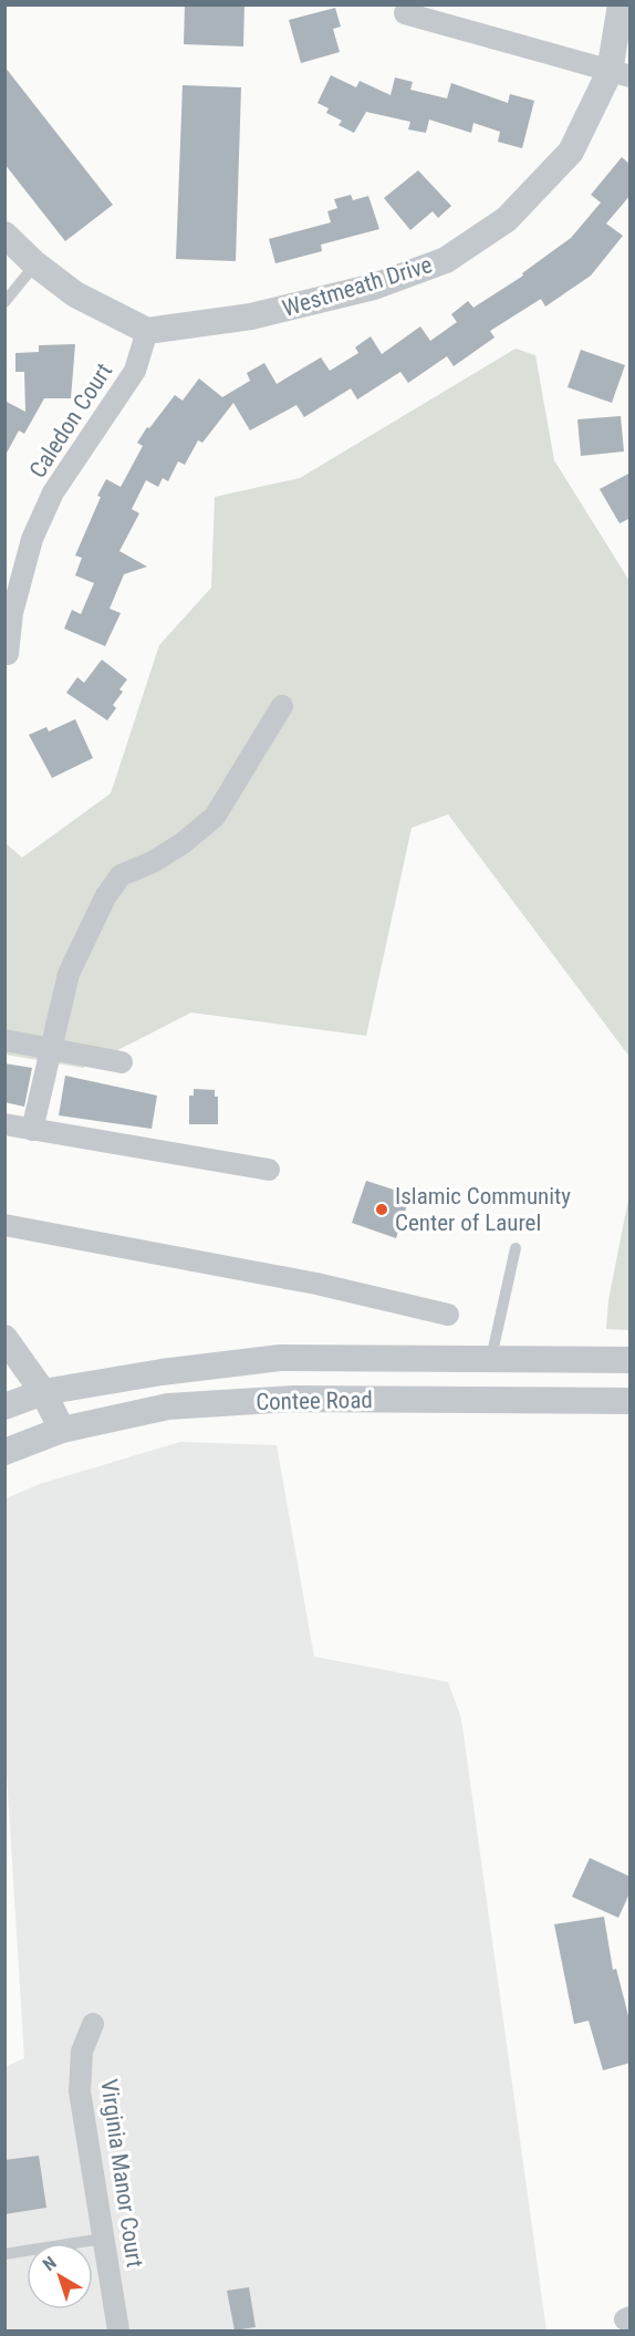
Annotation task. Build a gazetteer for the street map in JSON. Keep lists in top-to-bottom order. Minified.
{"streets":{"street":["Westmeath Drive","Caledon Court","Contee Road","Virginia Manor Court"]},"crossings":[["Westmeath Drive","Caledon Court"]],"places":["Islamic Community Center of Laurel"],"north":"top left"}
